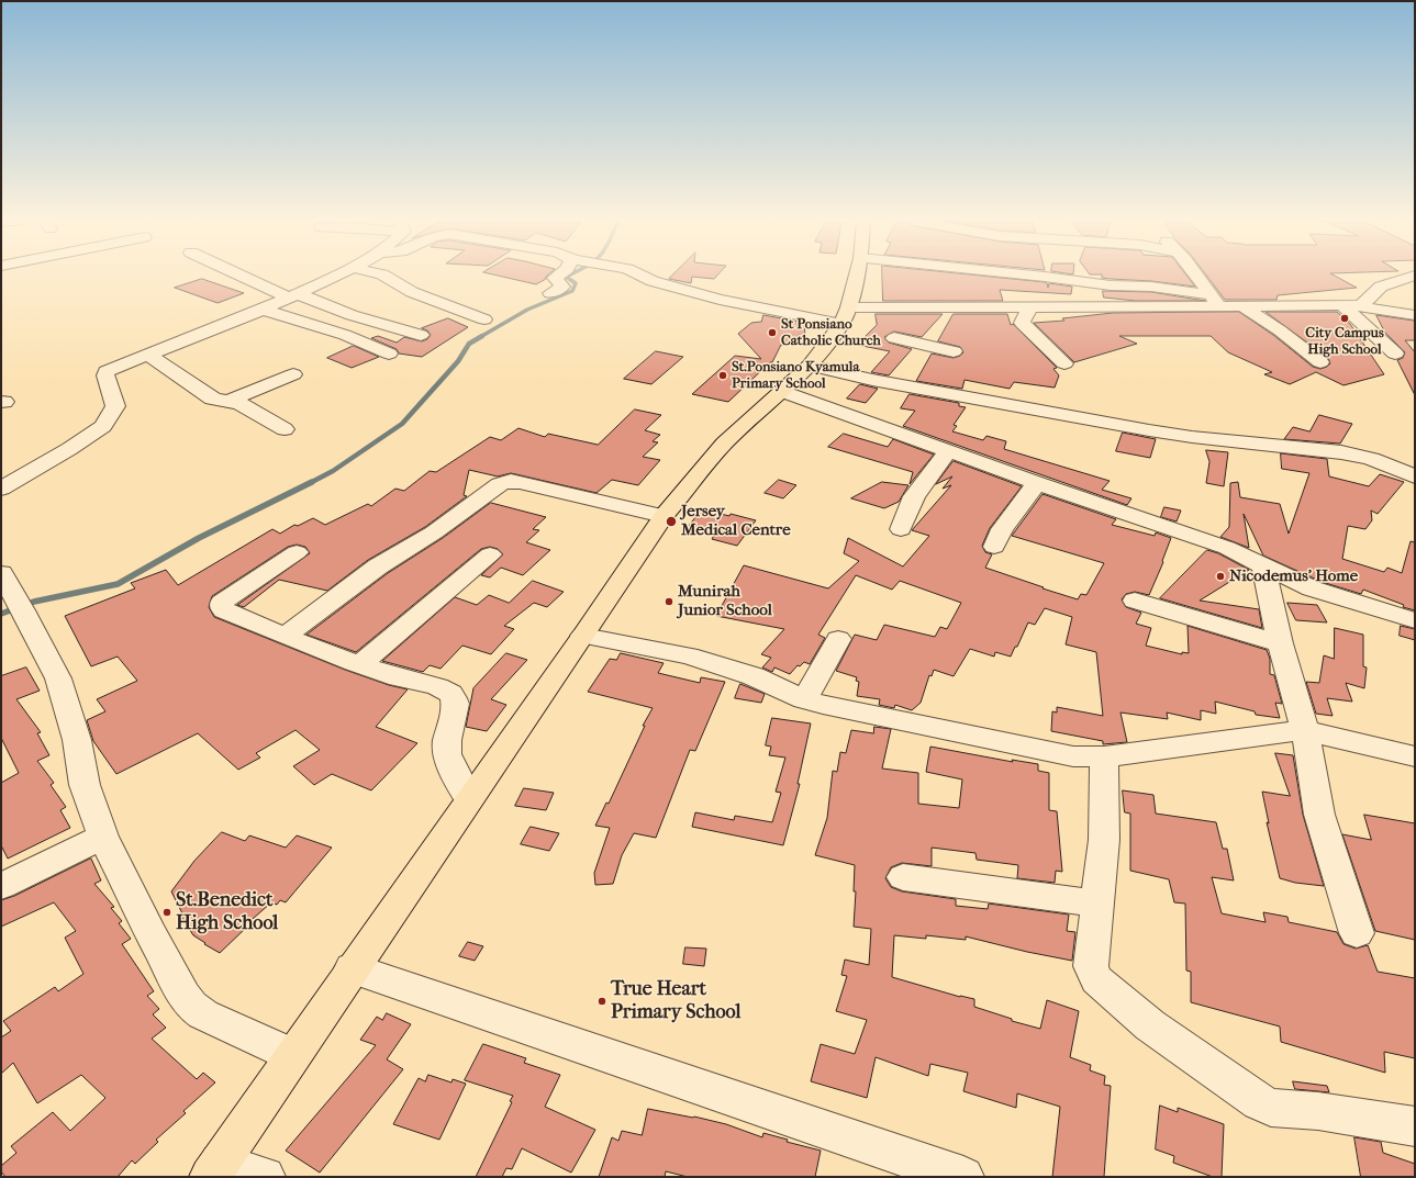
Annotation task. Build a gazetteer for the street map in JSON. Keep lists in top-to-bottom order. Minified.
{"places":["City Campus High School","St Ponsiano Catholic Church","St.Ponsiano Kyamula Primary School","Jersey Medical Centre","Nicodemus’ Home","Munirah Junior School","St.Benedict High School","True Heart Primary School"]}
